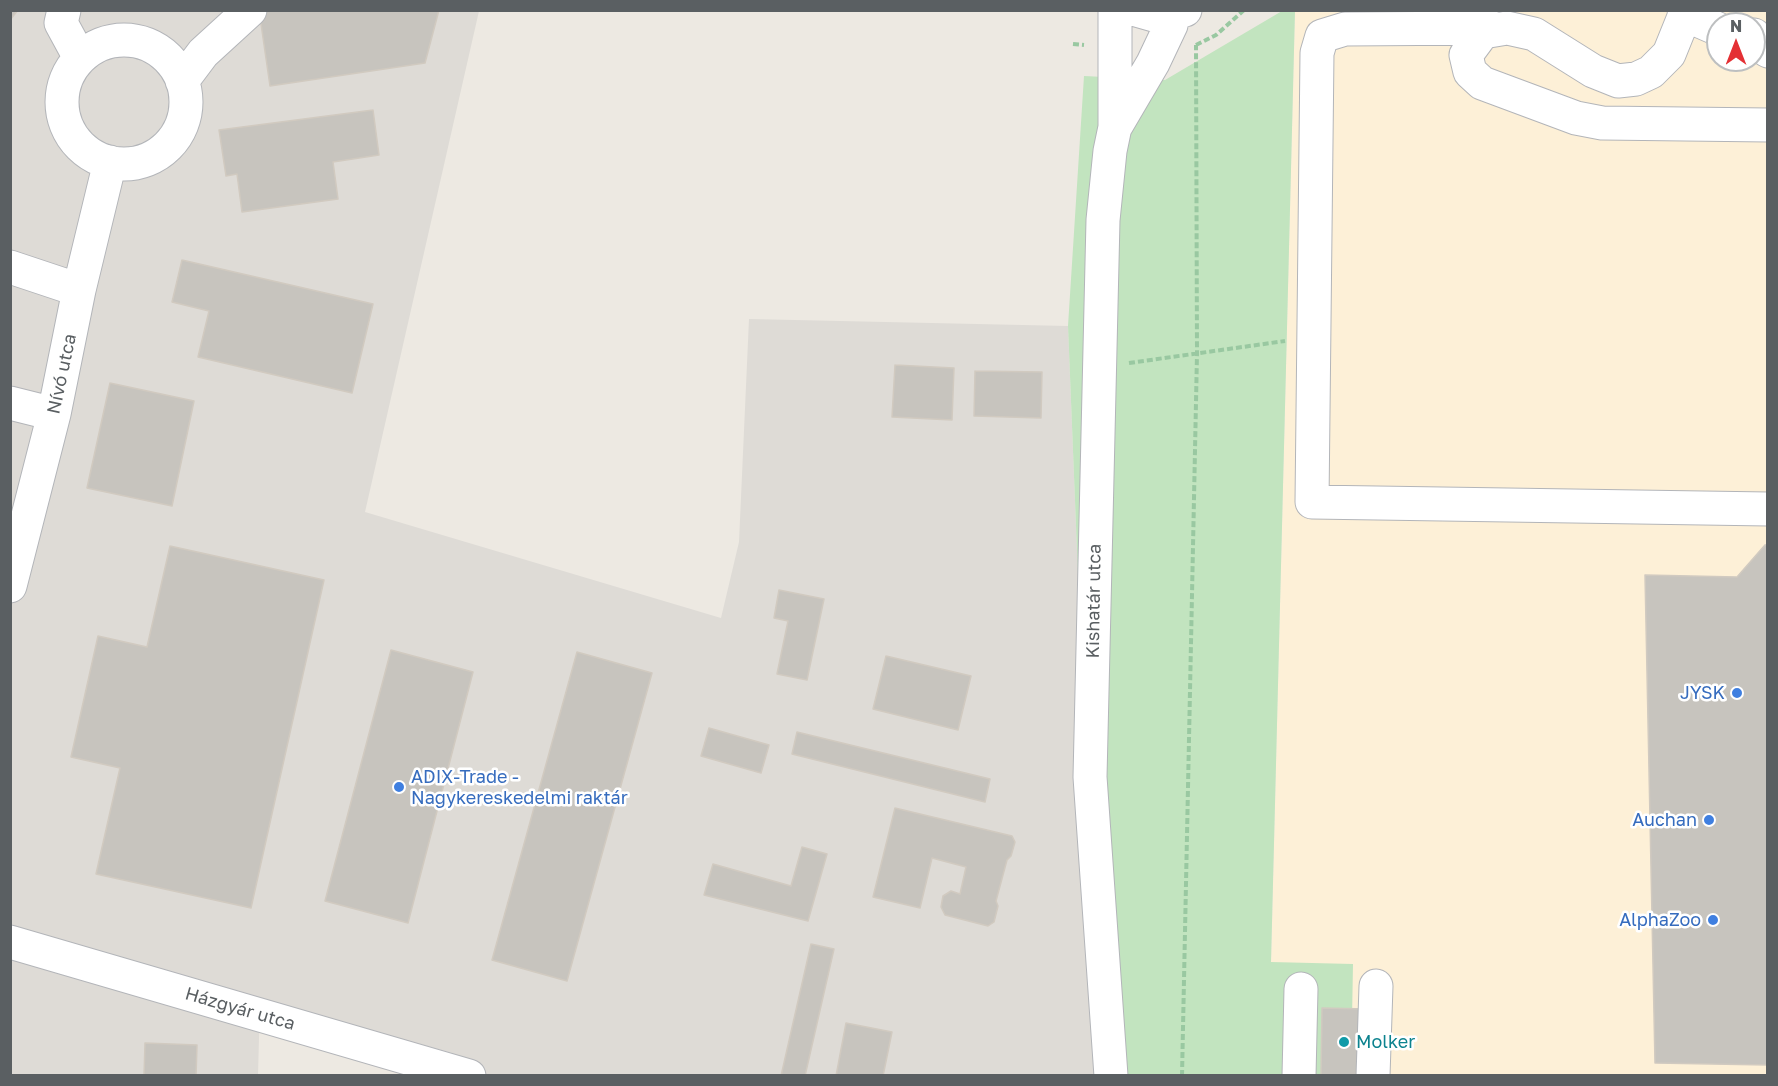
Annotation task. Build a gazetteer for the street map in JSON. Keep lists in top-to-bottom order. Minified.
{"streets":{"street":["Nívó utca","Kishatár utca","Házgyár utca"]},"places":["JYSK","ADIX-Trade - Nagykereskedelmi raktár","Auchan","AlphaZoo","Molker"],"north":"top"}
